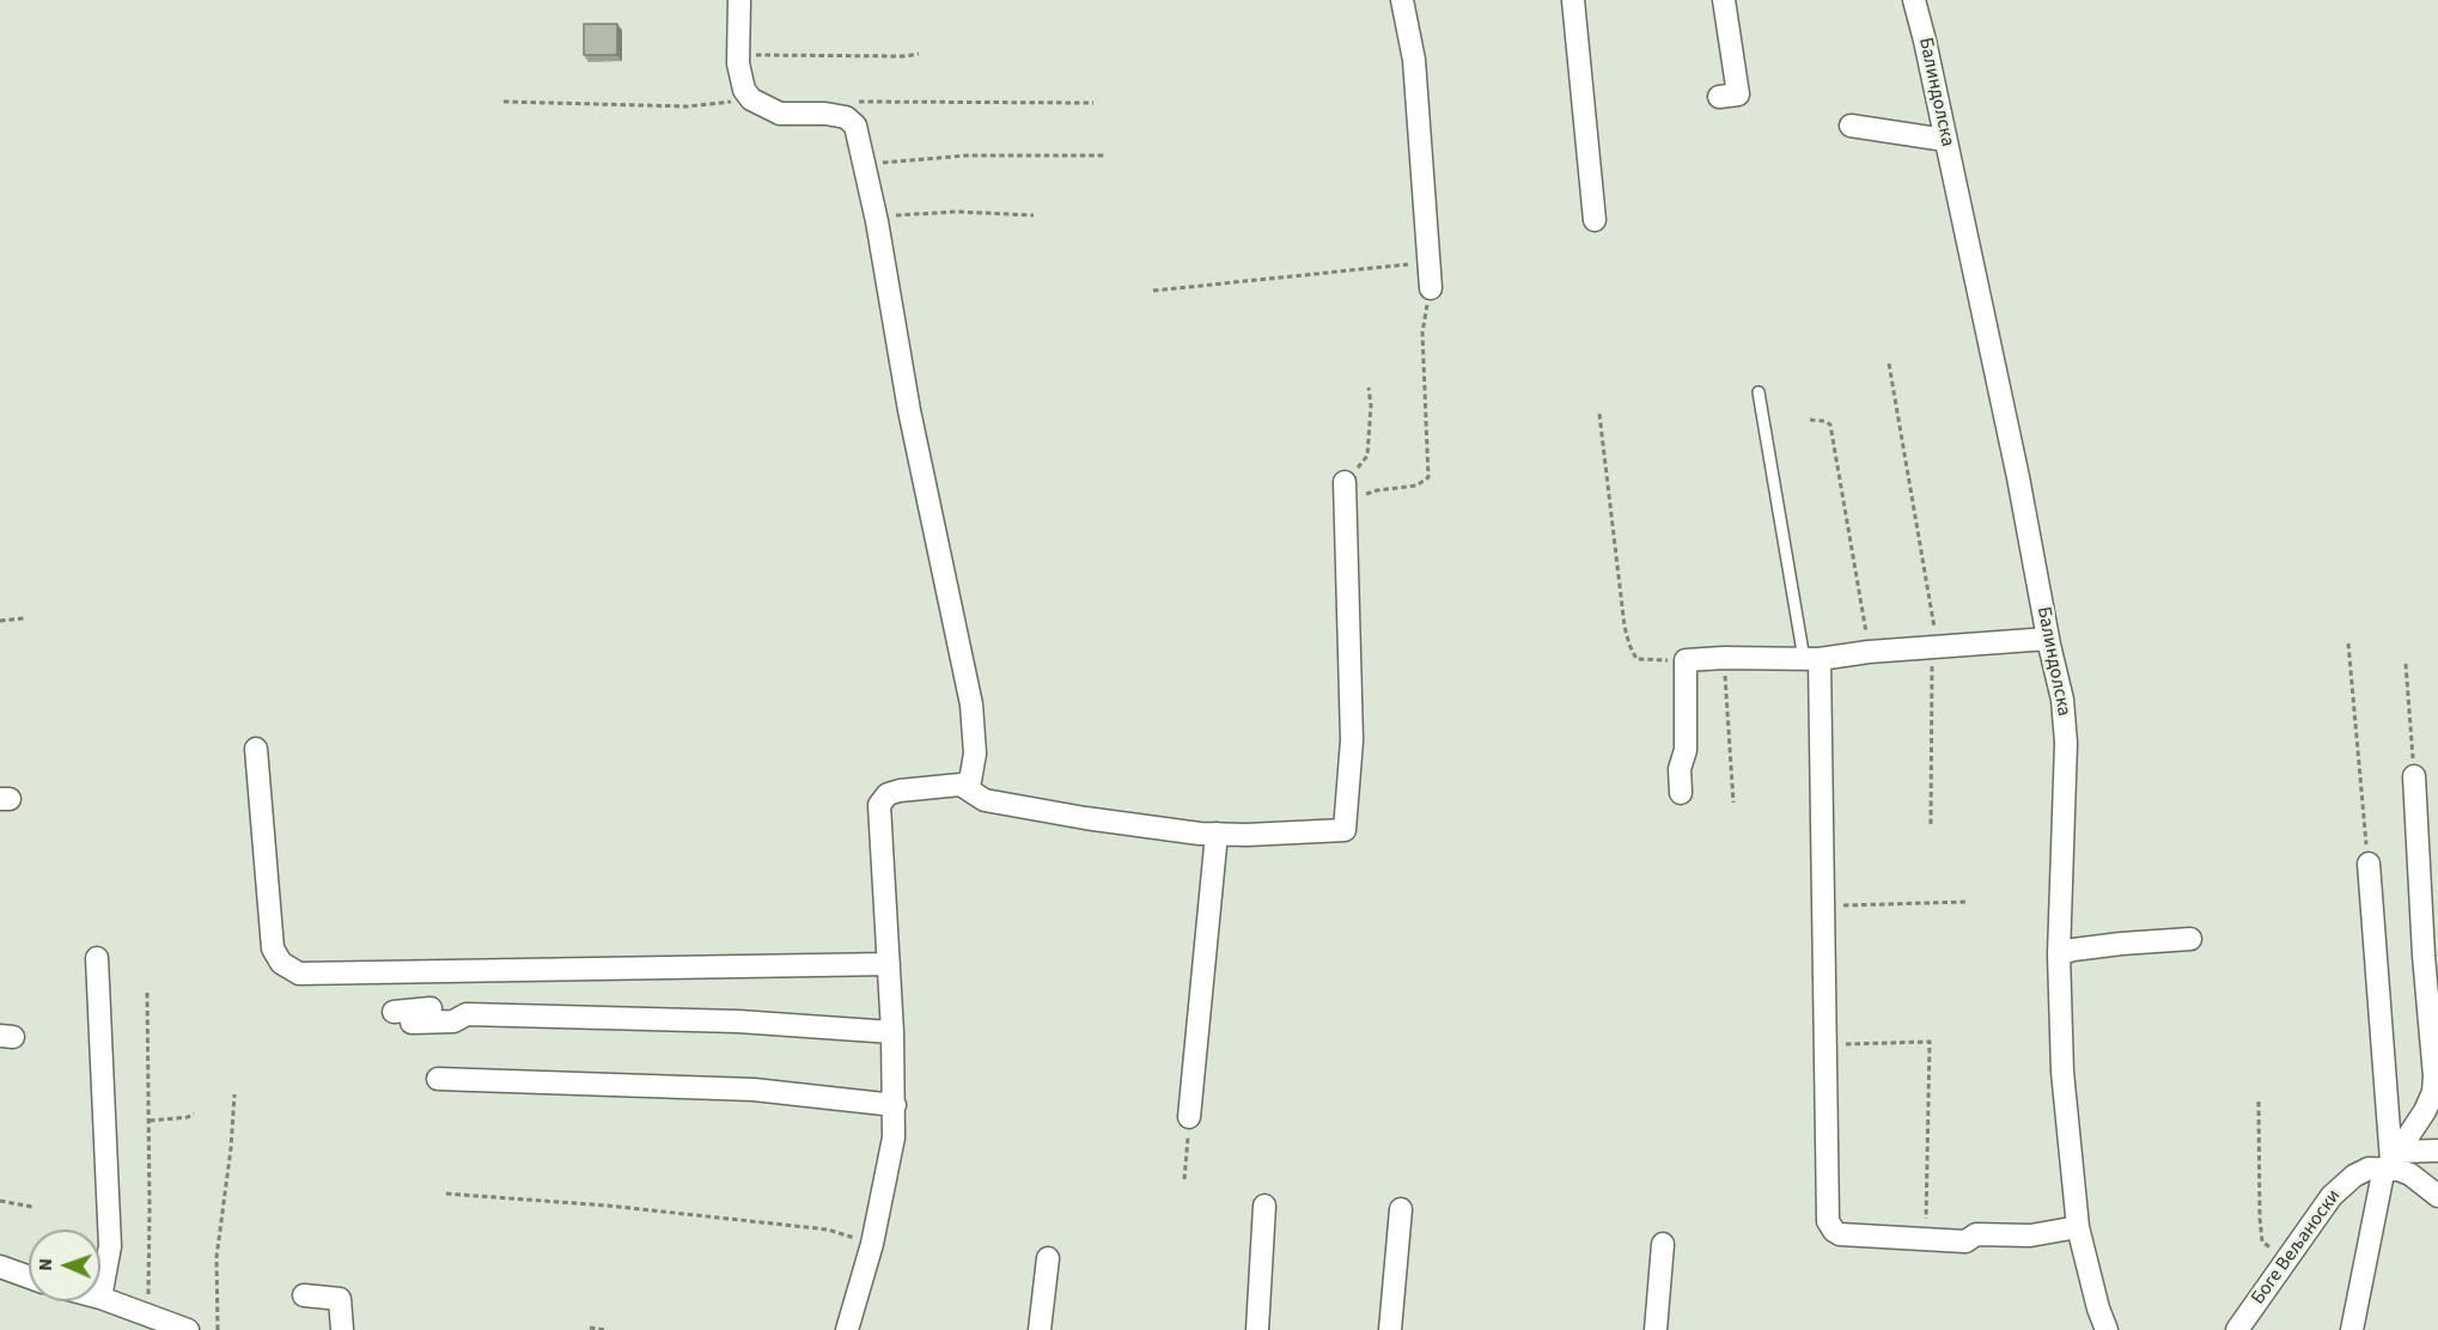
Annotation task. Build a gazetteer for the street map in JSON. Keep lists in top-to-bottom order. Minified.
{"streets":{"street":["Балиндолска","Боге Вељаноски"]},"north":"left"}
